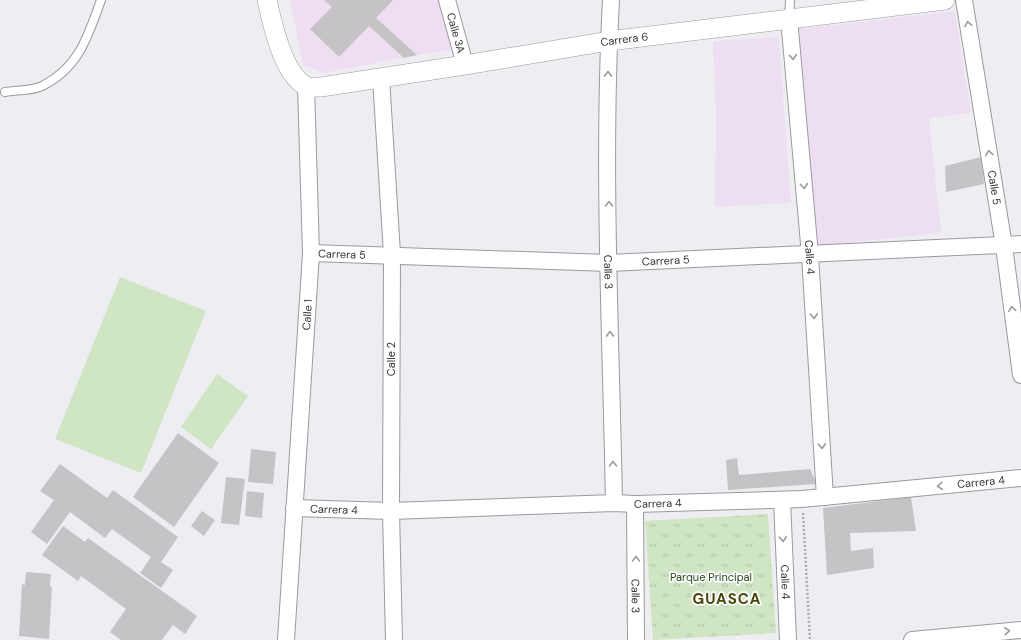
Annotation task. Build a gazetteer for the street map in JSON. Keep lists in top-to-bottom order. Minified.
{"streets":{"street":["Calle 3A","Carrera 6","Calle 5","Carrera 5","Calle 4","Calle 3","Calle 1","Calle 2","Carrera 4"]},"crossings":[["Calle 3A","Carrera 6"],["Carrera 6","Calle 4"],["Carrera 6","Calle 3"],["Carrera 6","Calle 1"],["Carrera 6","Calle 2"],["Calle 5","Carrera 5"],["Carrera 5","Calle 4"],["Carrera 5","Calle 3"],["Carrera 5","Calle 1"],["Carrera 5","Calle 2"],["Calle 4","Carrera 4"],["Calle 3","Carrera 4"],["Calle 1","Carrera 4"],["Calle 2","Carrera 4"]],"one_way":["Calle 5","Calle 4","Calle 3"],"districts":["GUASCA"],"parks":["Parque Principal"]}
